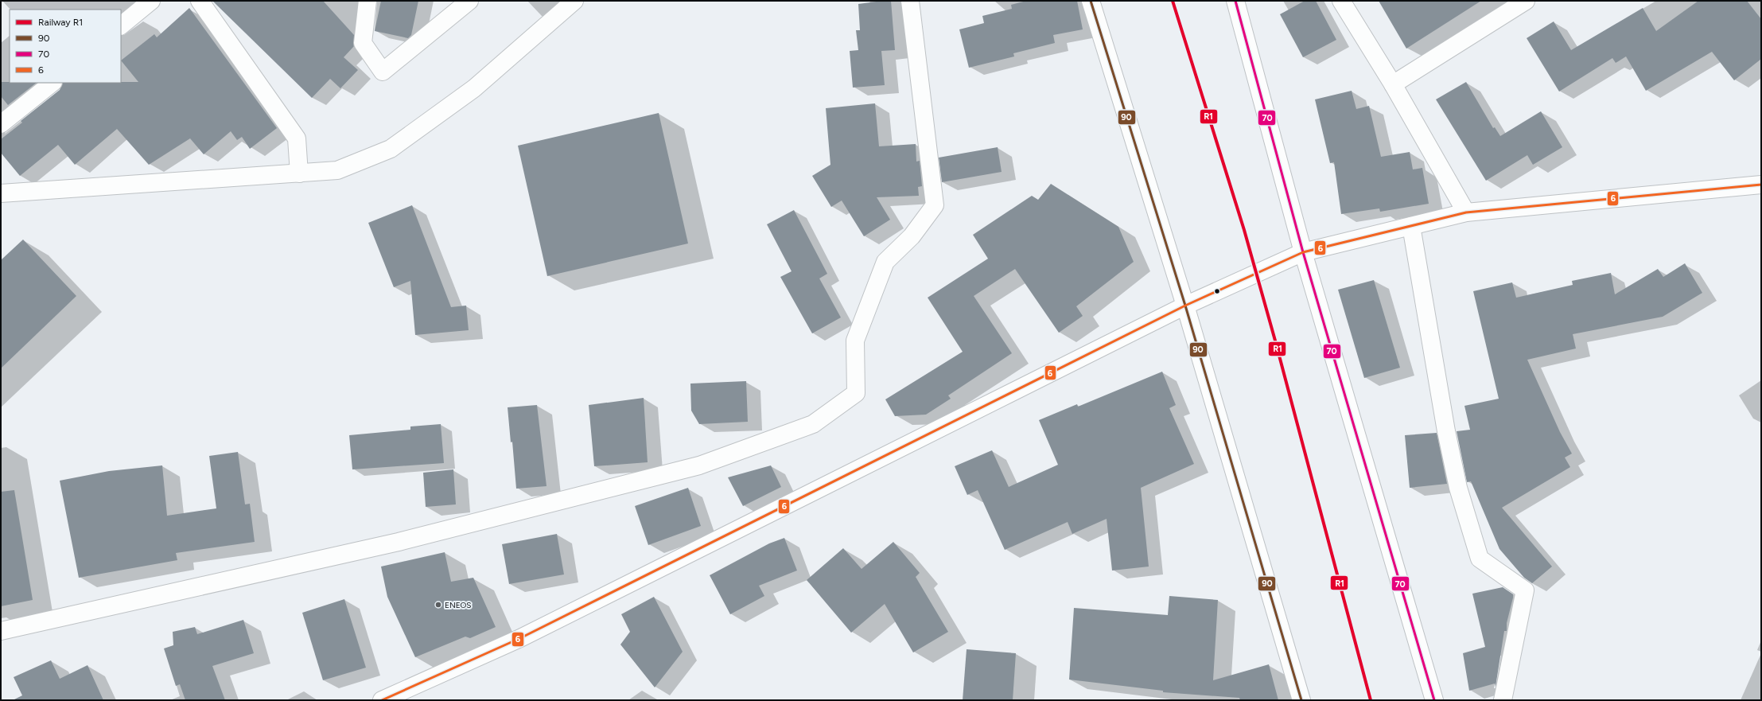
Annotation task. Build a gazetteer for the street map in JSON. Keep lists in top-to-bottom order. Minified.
{"places":["ENEOS"],"lines":["rail line R1","transit line 90","transit line 70","transit line 6"],"legend":["Railway R1","90","70","6"]}
